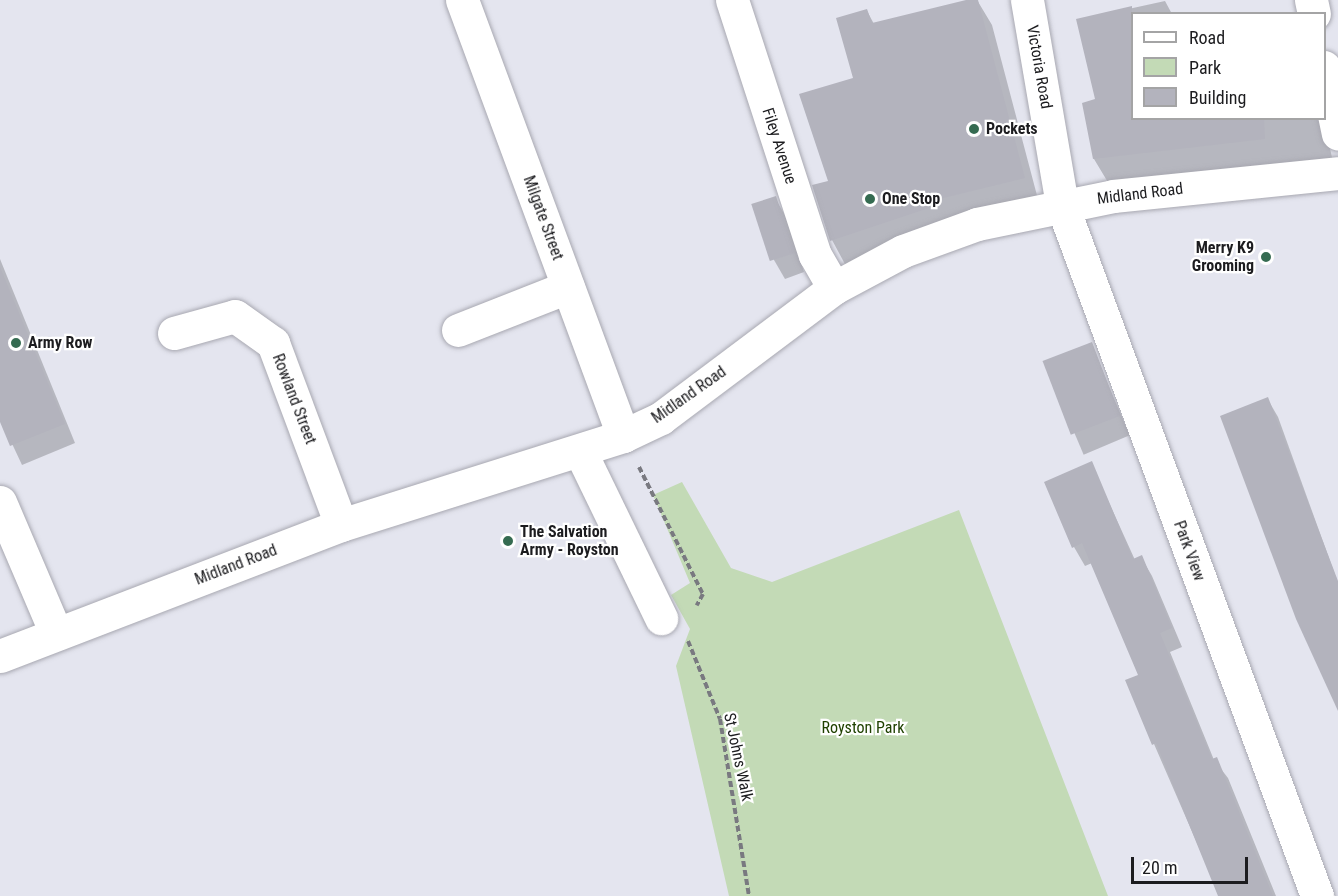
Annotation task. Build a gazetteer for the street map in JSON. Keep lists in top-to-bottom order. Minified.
{"streets":{"street":["Victoria Road","Filey Avenue","Midland Road","Milgate Street","Rowland Street","Park View"],"path":["St Johns Walk"]},"crossings":[["Victoria Road","Midland Road"],["Victoria Road","Park View"],["Filey Avenue","Midland Road"],["Midland Road","Milgate Street"],["Midland Road","Rowland Street"],["Midland Road","Park View"]],"parks":["Royston Park"],"places":["Pockets","One Stop","Merry K9 Grooming","Army Row","The Salvation Army - Royston"],"legend":["Road","Park","Building"],"scale_bar":"20 m"}
